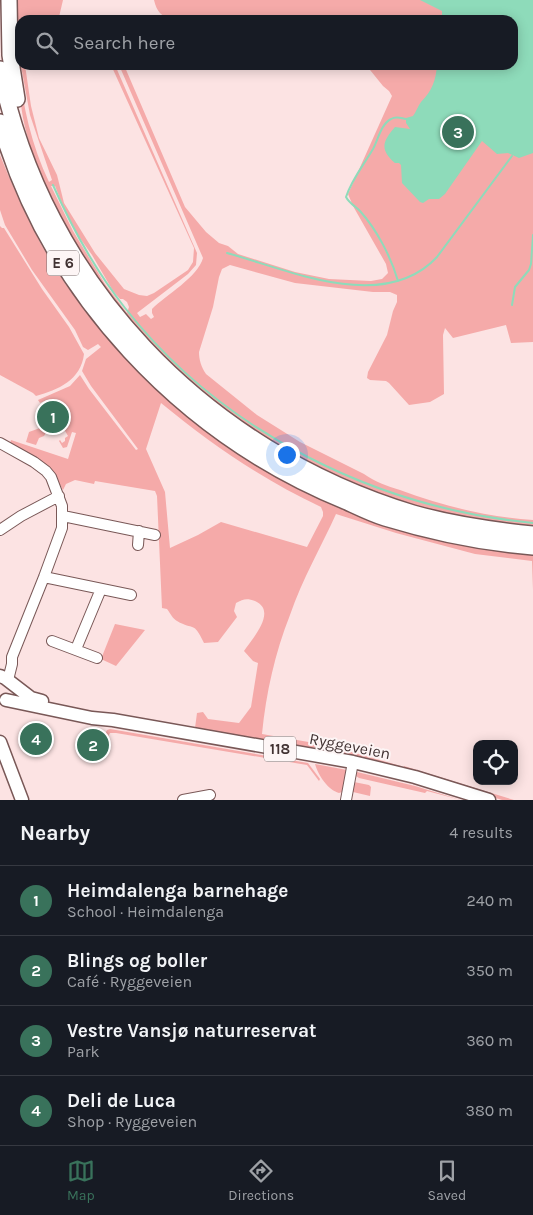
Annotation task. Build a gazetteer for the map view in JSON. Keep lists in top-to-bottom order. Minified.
{"streets":{"highway":["E 6"],"main road":["Ryggeveien","118"]},"crossings":[["Ryggeveien","118"]],"page":{"search":"Search here","pins":["3","1","4","2"],"heading":["Nearby","4 results"],"list":[{"mark":"1","name":"Heimdalenga barnehage","note":"School · Heimdalenga","value":"240 m"},{"mark":"2","name":"Blings og boller","note":"Café · Ryggeveien","value":"350 m"},{"mark":"3","name":"Vestre Vansjø naturreservat","note":"Park","value":"360 m"},{"mark":"4","name":"Deli de Luca","note":"Shop · Ryggeveien","value":"380 m"}],"nav":["Map","Directions","Saved"]}}
